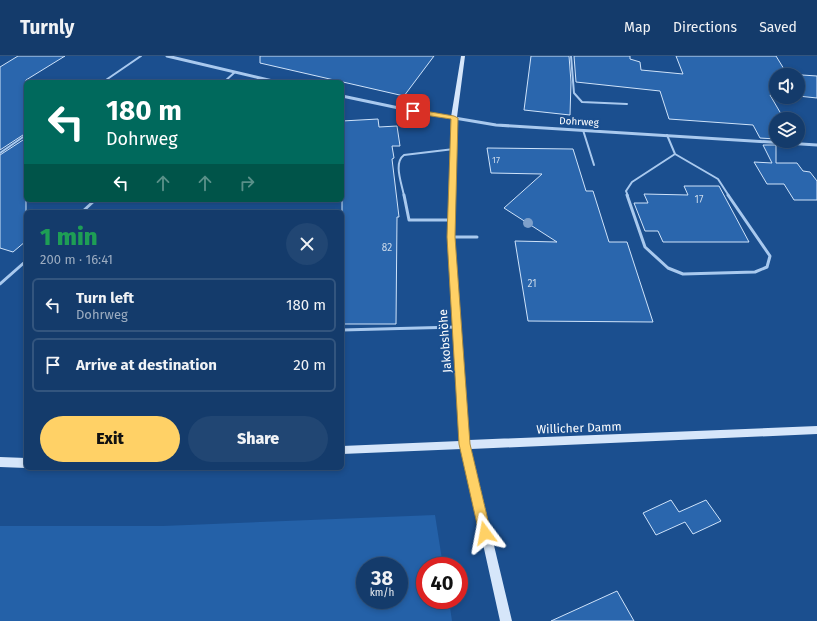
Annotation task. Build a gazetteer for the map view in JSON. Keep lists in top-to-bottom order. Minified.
{"streets":{"street":["Dohrweg","Jakobshöhe","Willicher Damm"]},"crossings":[["Dohrweg","Jakobshöhe"],["Jakobshöhe","Willicher Damm"]],"house_numbers":["17","17","82","21"],"page":{"header":"Turnly","nav":["Map","Directions","Saved"],"turn":["180 m","Dohrweg"],"heading":["1 min","200 m · 16:41"],"list":[{"name":"Turn left","note":"Dohrweg","value":"180 m"},{"name":"Arrive at destination","value":"20 m"}],"buttons":["Exit","Share"],"speed":"38 km/h","limit":"40"}}
